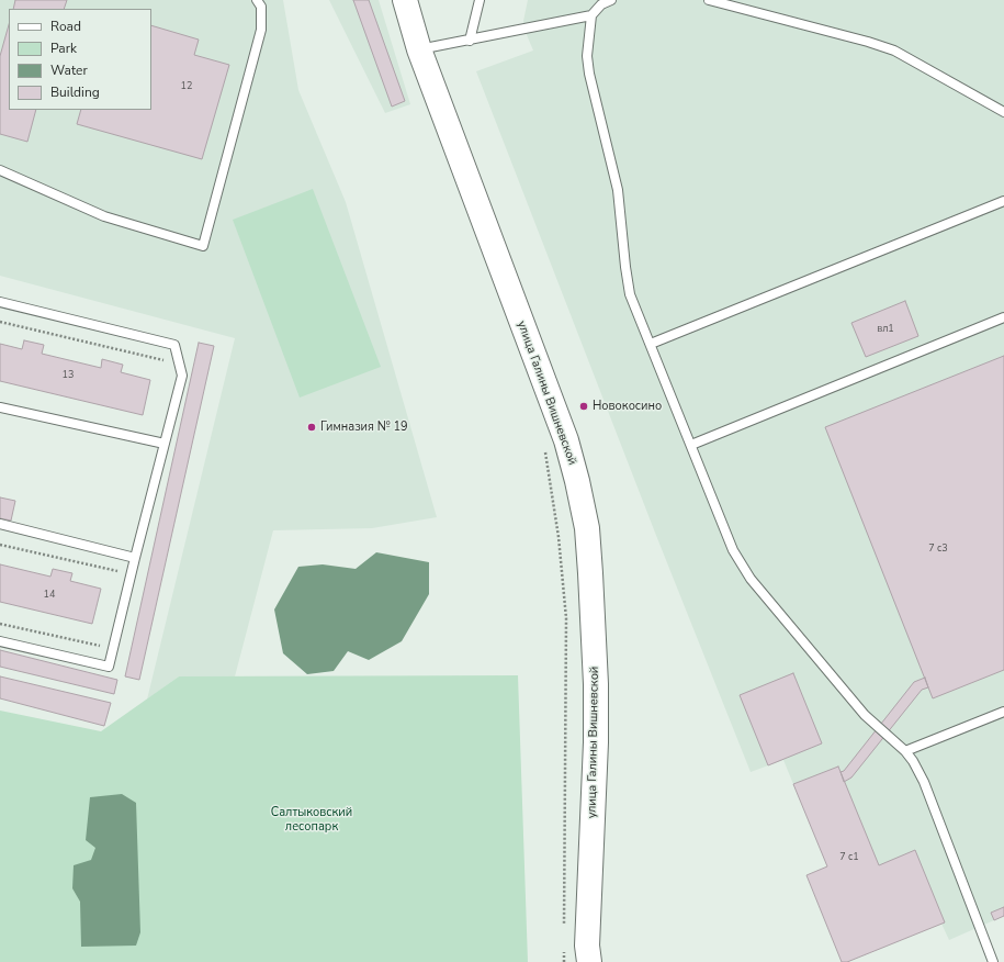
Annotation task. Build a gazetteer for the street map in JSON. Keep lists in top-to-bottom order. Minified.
{"streets":{"street":["улица Галины Вишневской"]},"parks":["Салтыковский лесопарк"],"places":["Новокосино","Гимназия № 19"],"house_numbers":["12","вл1","13","7 с3","14","7 с1"],"legend":["Road","Park","Water","Building"]}
